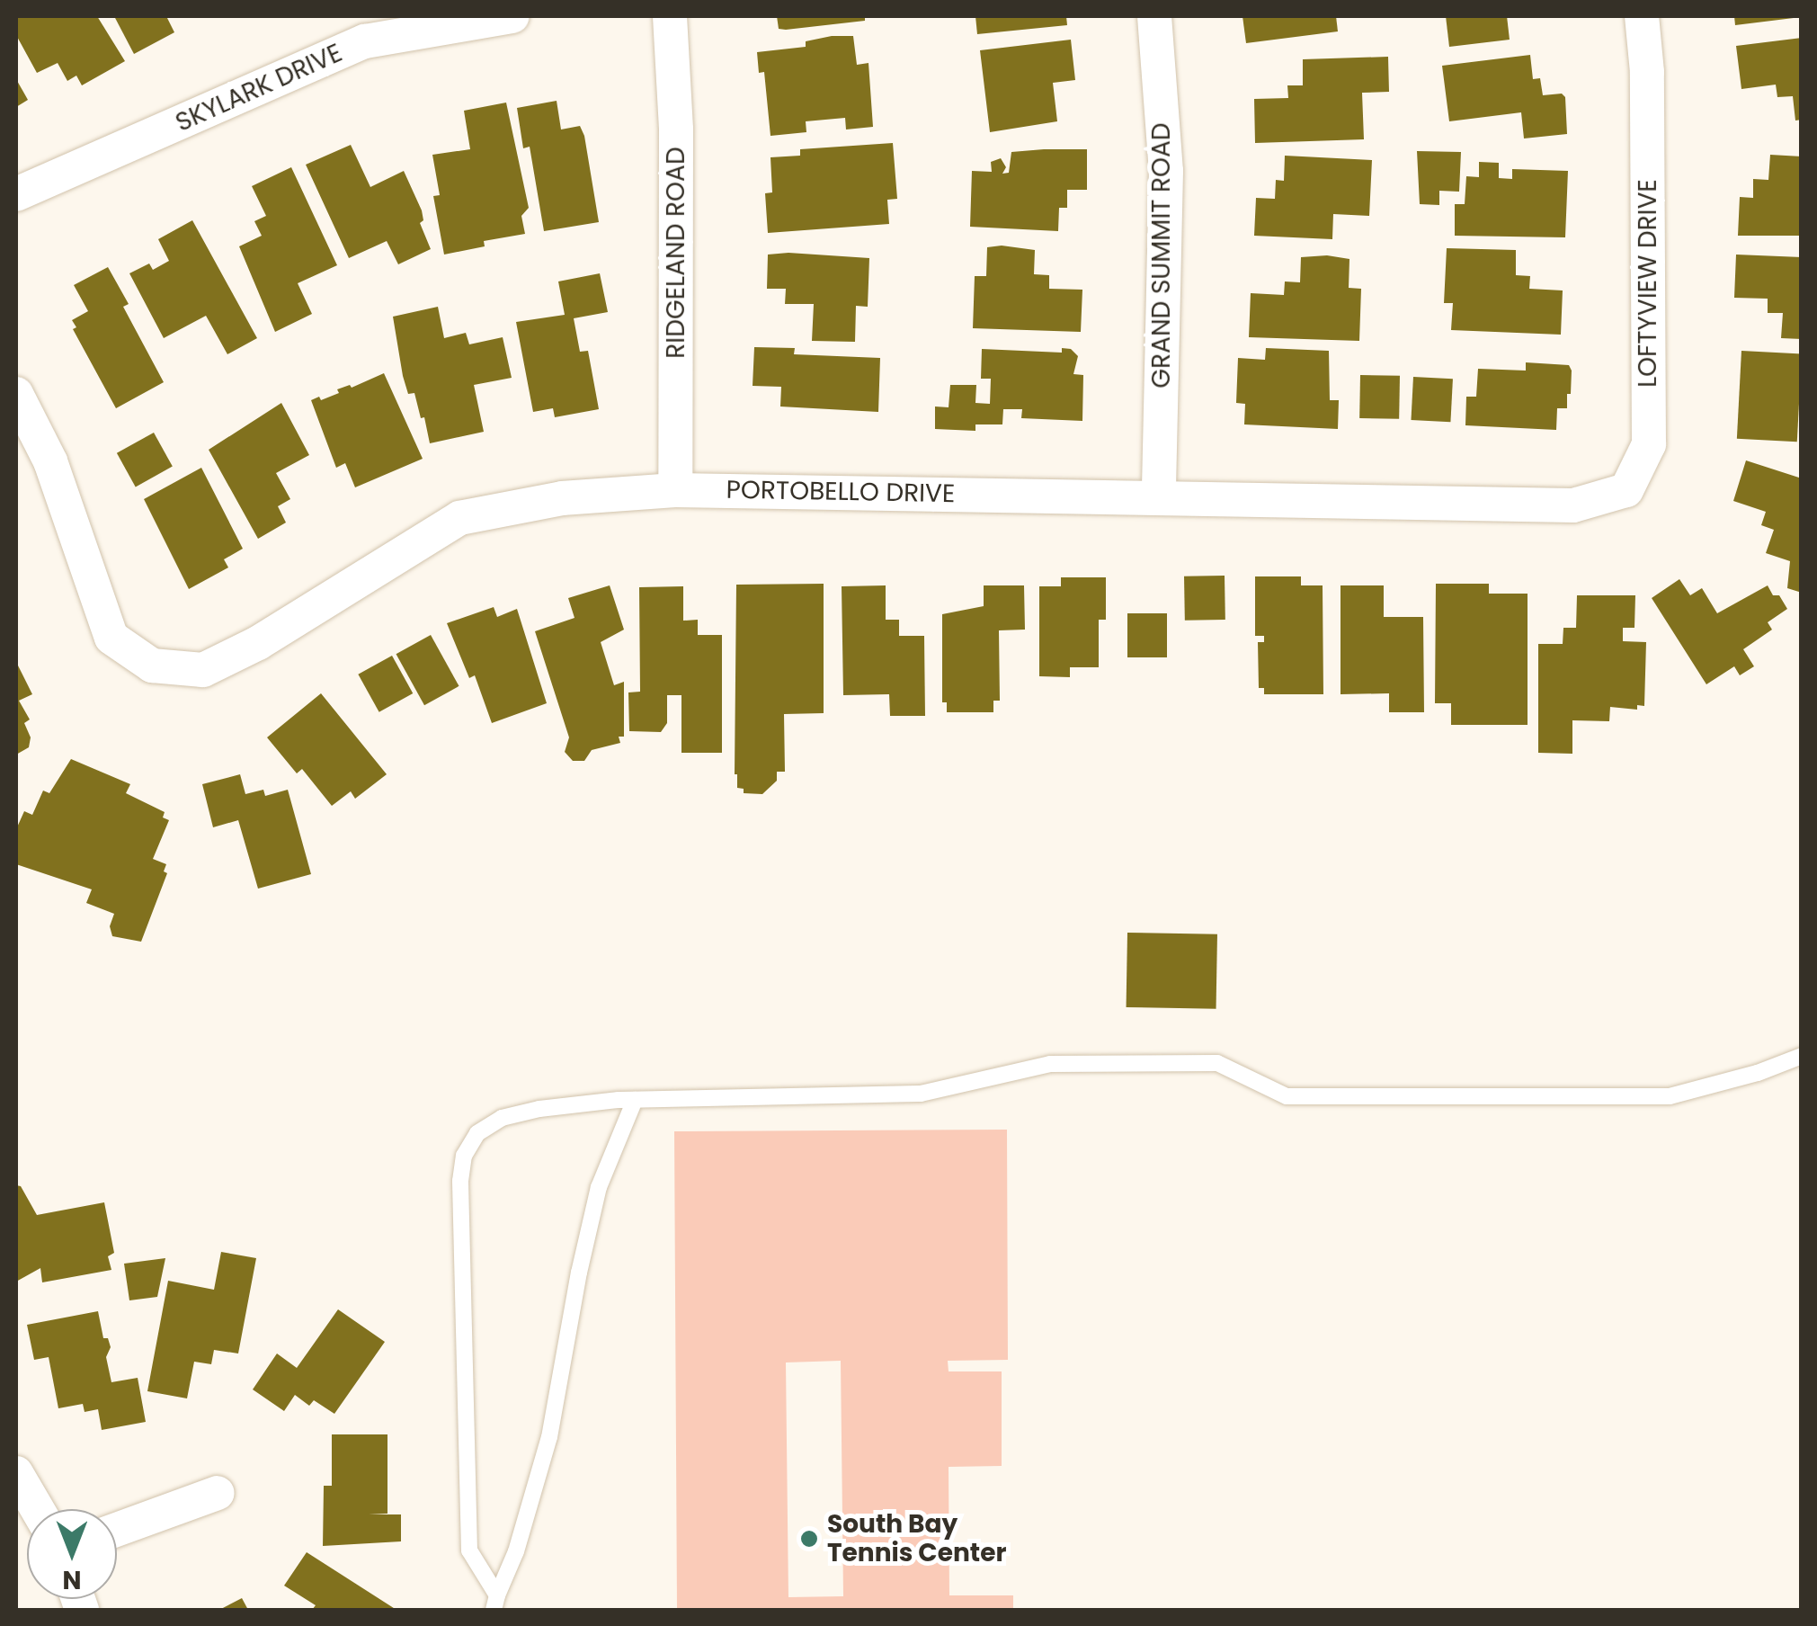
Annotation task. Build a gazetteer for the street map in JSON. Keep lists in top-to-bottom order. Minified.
{"streets":{"street":["SKYLARK DRIVE","RIDGELAND ROAD","GRAND SUMMIT ROAD","LOFTYVIEW DRIVE","PORTOBELLO DRIVE"]},"crossings":[["RIDGELAND ROAD","PORTOBELLO DRIVE"],["GRAND SUMMIT ROAD","PORTOBELLO DRIVE"],["LOFTYVIEW DRIVE","PORTOBELLO DRIVE"]],"places":["South Bay Tennis Center"],"north":"bottom"}
